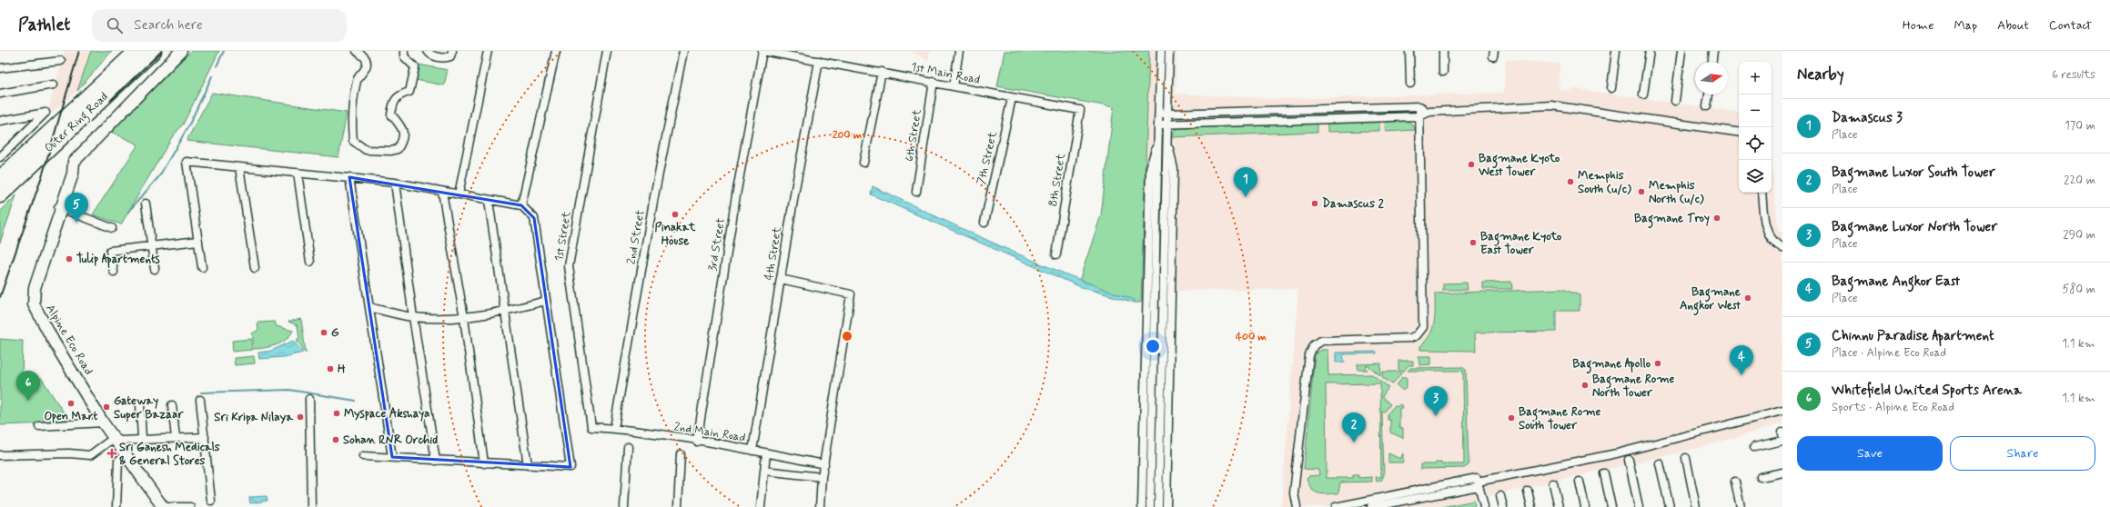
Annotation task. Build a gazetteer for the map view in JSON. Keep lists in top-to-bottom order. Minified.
{"streets":{"highway":["Outer Ring Road"],"street":["1st Main Road","6th Street","7th Street","8th Street","1st Street","2nd Street","3rd Street","4th Street","Alpine Eco Road","2nd Main Road"]},"crossings":[["1st Main Road","6th Street"],["1st Main Road","7th Street"],["1st Main Road","8th Street"],["1st Main Road","3rd Street"],["1st Main Road","4th Street"],["1st Street","2nd Main Road"],["2nd Street","2nd Main Road"],["3rd Street","2nd Main Road"],["4th Street","2nd Main Road"]],"places":{"other":["Bagmane Kyoto West Tower","Memphis South (u/c)","Memphis North (u/c)","Damascus 2","Pinakat House","Bagmane Troy","Bagmane Kyoto East Tower","Tulip Apartments","Bagmane Angkor West","G","Bagmane Apollo","H","Bagmane Rome North Tower","Open Mart","Gateway Super Bazaar","Myspace Akshaya","Sri Kripa Nilaya","Bagmane Rome South Tower","Sohan RNR Orchid"],"health":["Sri Ganesh Medicals & General Stores"]},"north":"right","page":{"header":"Pathlet","search":"Search here","nav":["Home","Map","About","Contact"],"heading":["Nearby","6 results"],"map_buttons":["+","−"],"list":[{"mark":"1","name":"Damascus 3","note":"Place","value":"170 m"},{"mark":"2","name":"Bagmane Luxor South Tower","note":"Place","value":"220 m"},{"mark":"3","name":"Bagmane Luxor North Tower","note":"Place","value":"290 m"},{"mark":"4","name":"Bagmane Angkor East","note":"Place","value":"580 m"},{"mark":"5","name":"Chinnu Paradise Apartment","note":"Place · Alpine Eco Road","value":"1.1 km"},{"mark":"6","name":"Whitefield United Sports Arena","note":"Sports · Alpine Eco Road","value":"1.1 km"}],"pins":["1","5","4","6","3","2"],"buttons":["Save","Share"]},"rings":["200 m","400 m"]}
